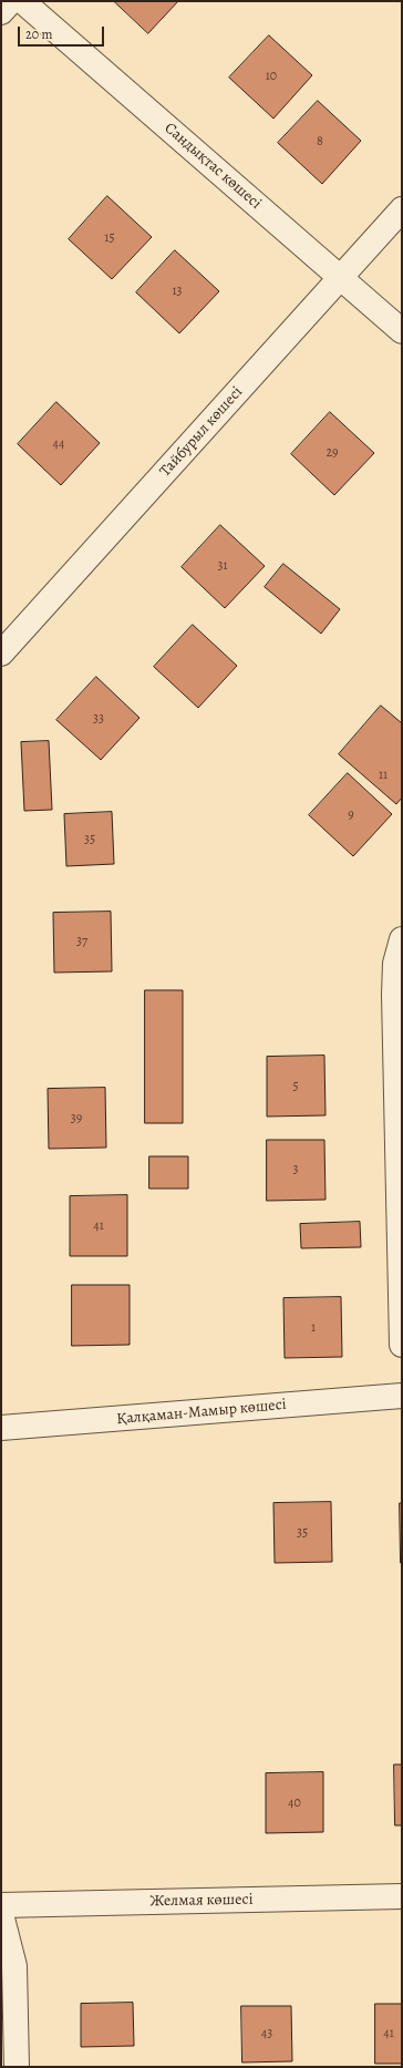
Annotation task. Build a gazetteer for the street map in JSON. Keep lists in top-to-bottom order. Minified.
{"streets":{"street":["Сандықтас көшесі","Тайбурыл көшесі","Қалқаман-Мамыр көшесі","Желмая көшесі"]},"crossings":[["Сандықтас көшесі","Тайбурыл көшесі"]],"house_numbers":["10","8","15","13","44","29","31","33","11","9","35","37","5","39","3","41","1","35","40","43","41"],"scale_bar":"20 m"}
